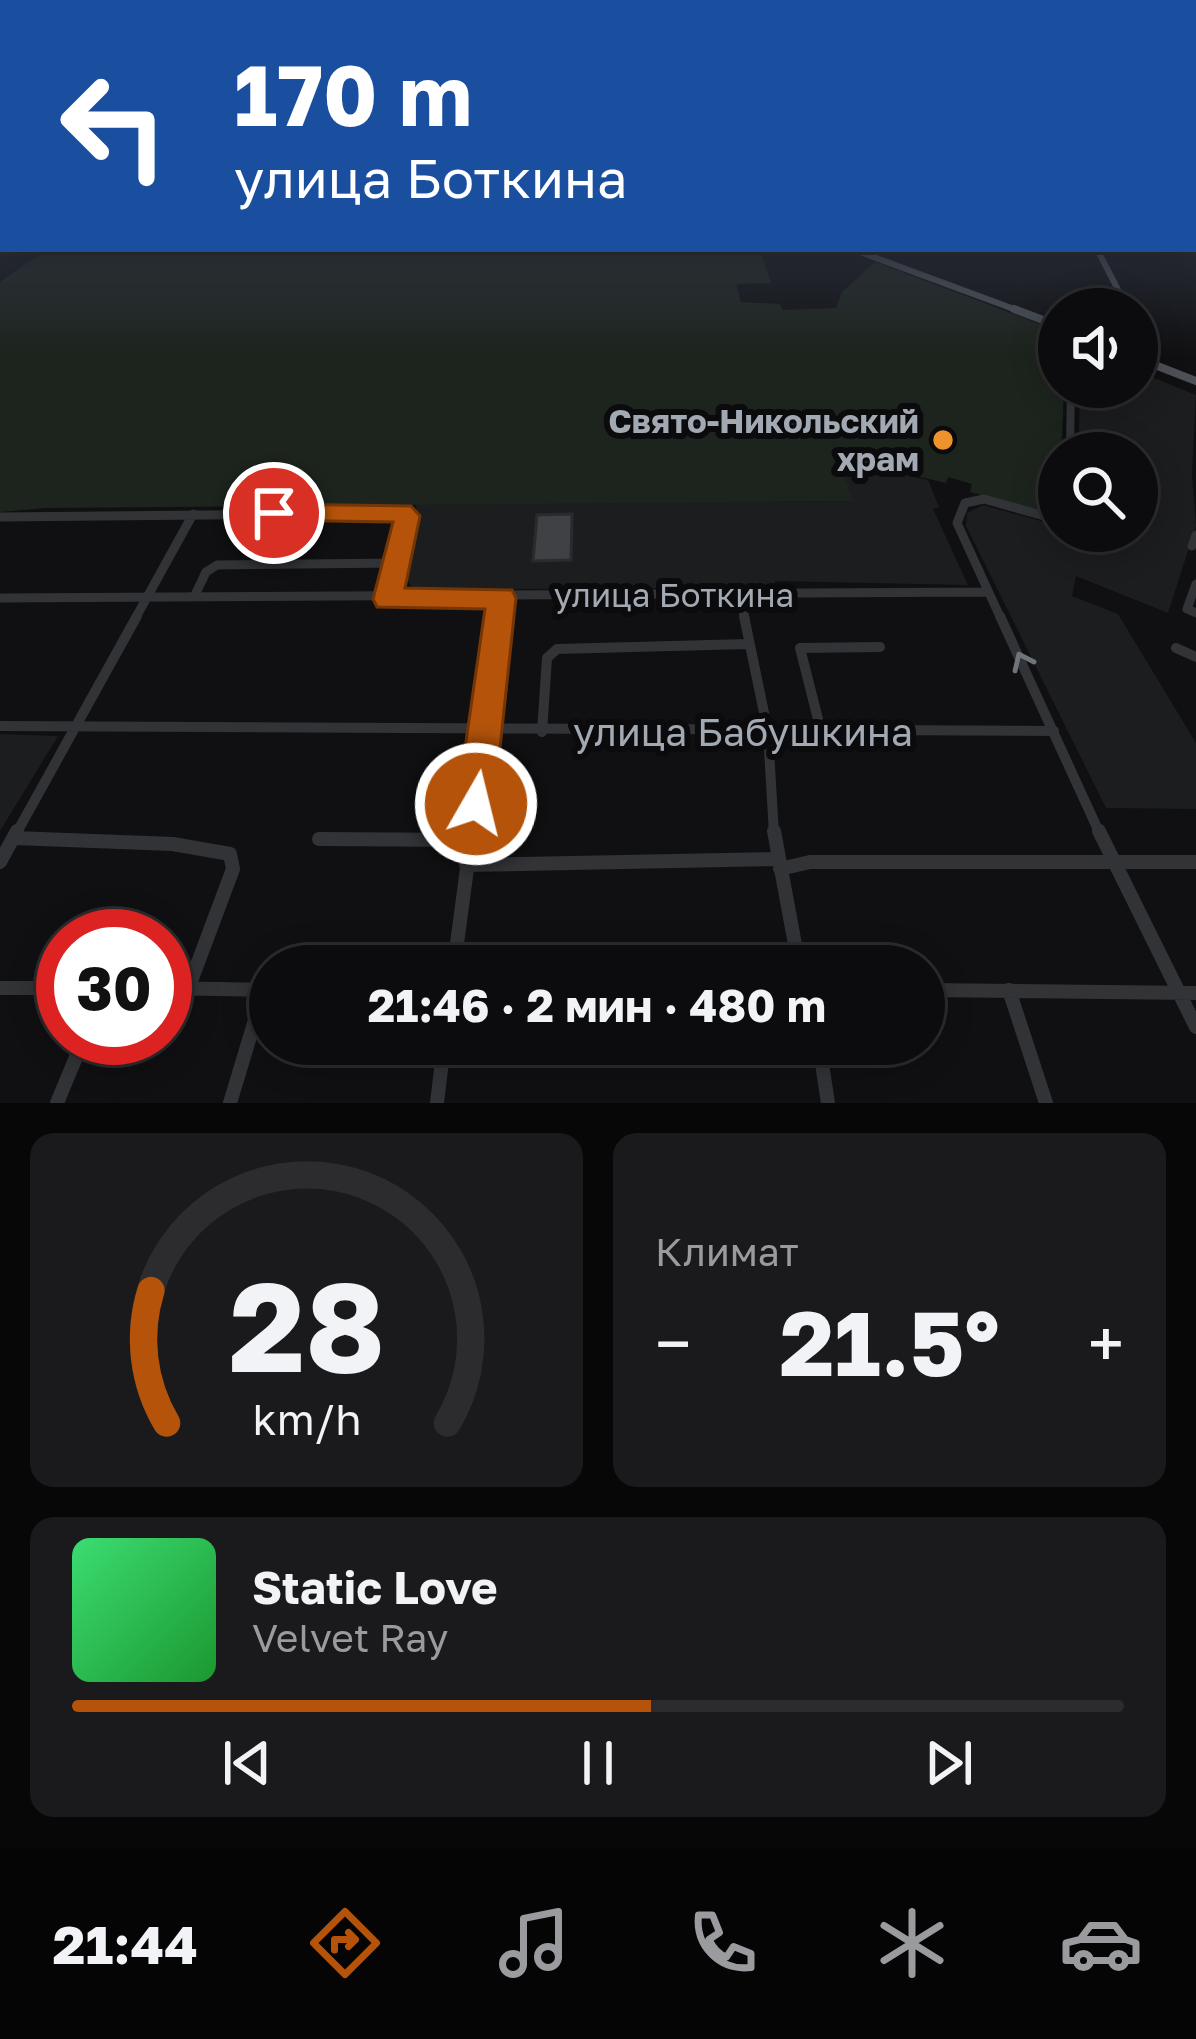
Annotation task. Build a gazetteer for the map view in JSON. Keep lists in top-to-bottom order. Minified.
{"streets":{"street":["улица Боткина","улица Бабушкина"]},"places":["Свято-Никольский храм"],"page":{"turn":["170 m","улица Боткина"],"limit":"30","trip":"21:46 · 2 мин · 480 m","tile":"Климат","heat":["−","21.5°","+"],"song":["Static Love","Velvet Ray"],"tabs":"21:44","gauge":["28","km/h"]}}
